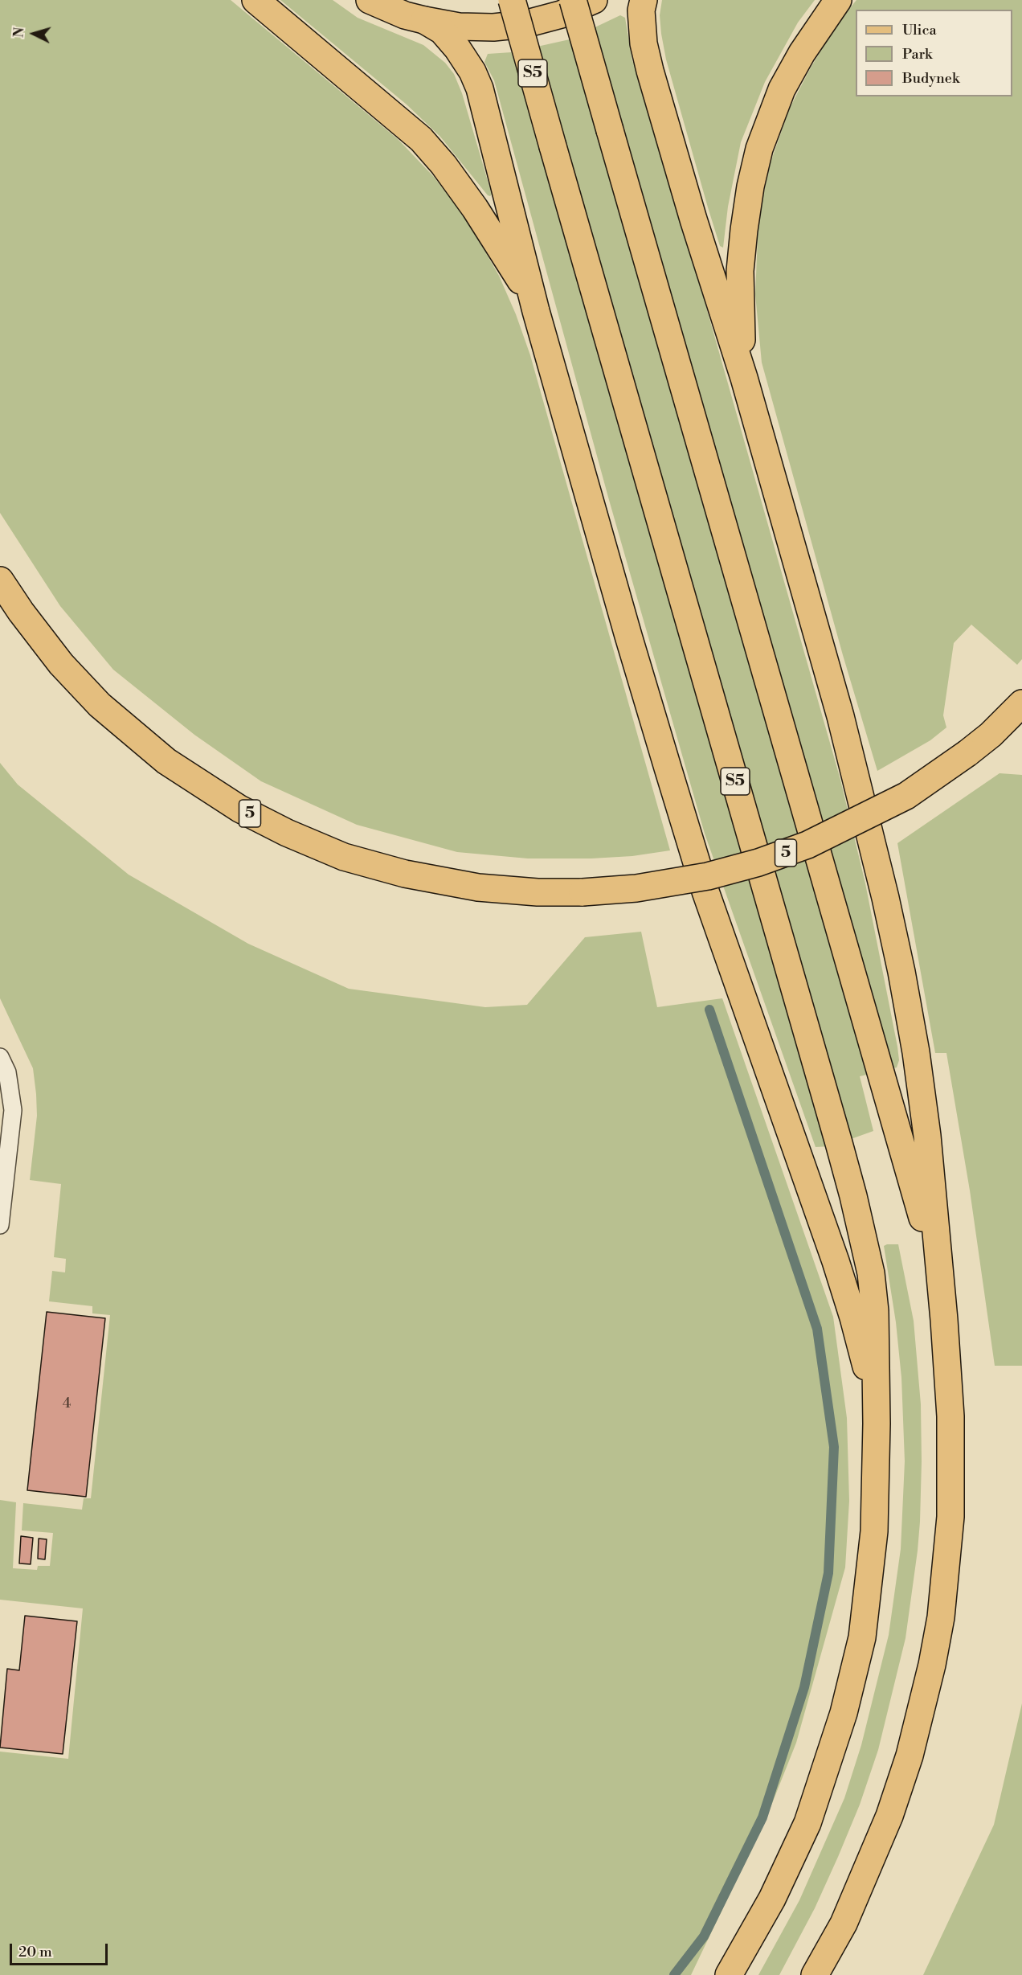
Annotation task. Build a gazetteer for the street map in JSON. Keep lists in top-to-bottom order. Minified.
{"streets":{"main road":["S5","5"]},"house_numbers":["4"],"legend":["Ulica","Park","Budynek"],"scale_bar":"20 m","north":"left"}
